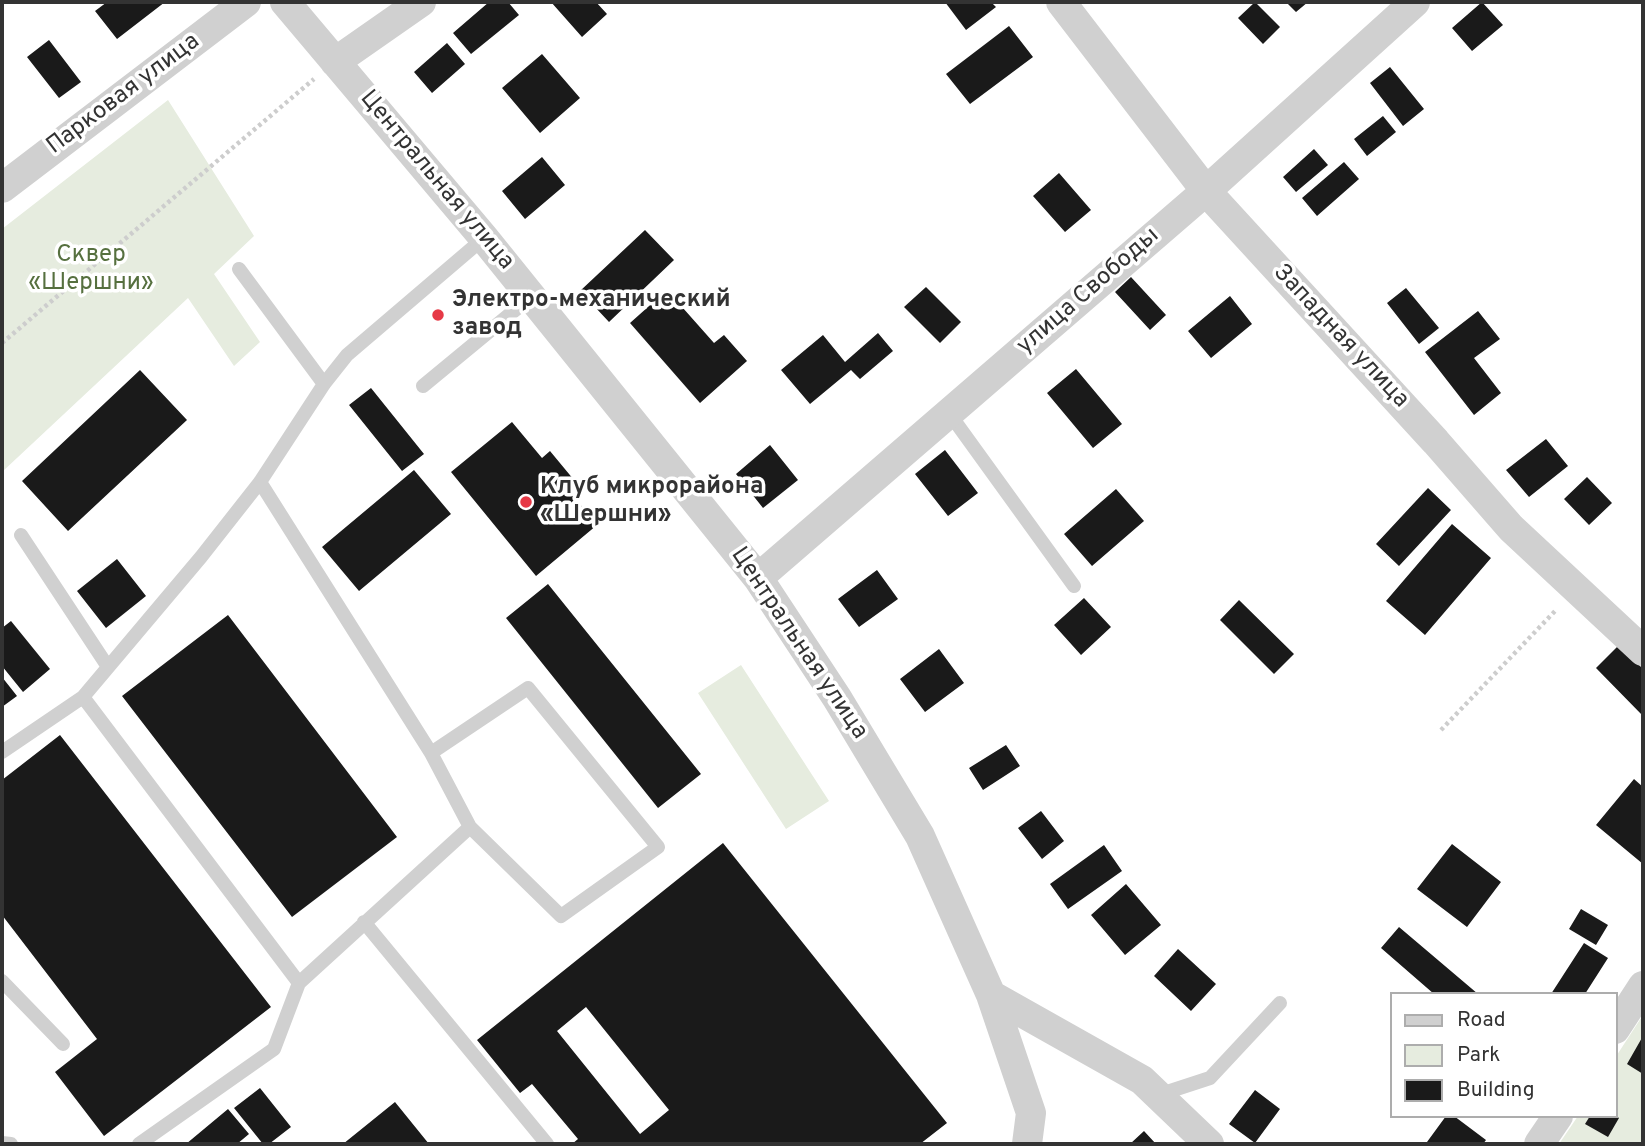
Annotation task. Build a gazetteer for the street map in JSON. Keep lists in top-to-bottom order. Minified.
{"streets":{"street":["Парковая улица","Центральная улица","улица Свободы","Западная улица"]},"crossings":[["Центральная улица","улица Свободы"],["улица Свободы","Западная улица"]],"parks":["Сквер «Шершни»"],"places":["Электро-механический завод","Клуб микрорайона «Шершни»"],"legend":["Road","Park","Building"]}
